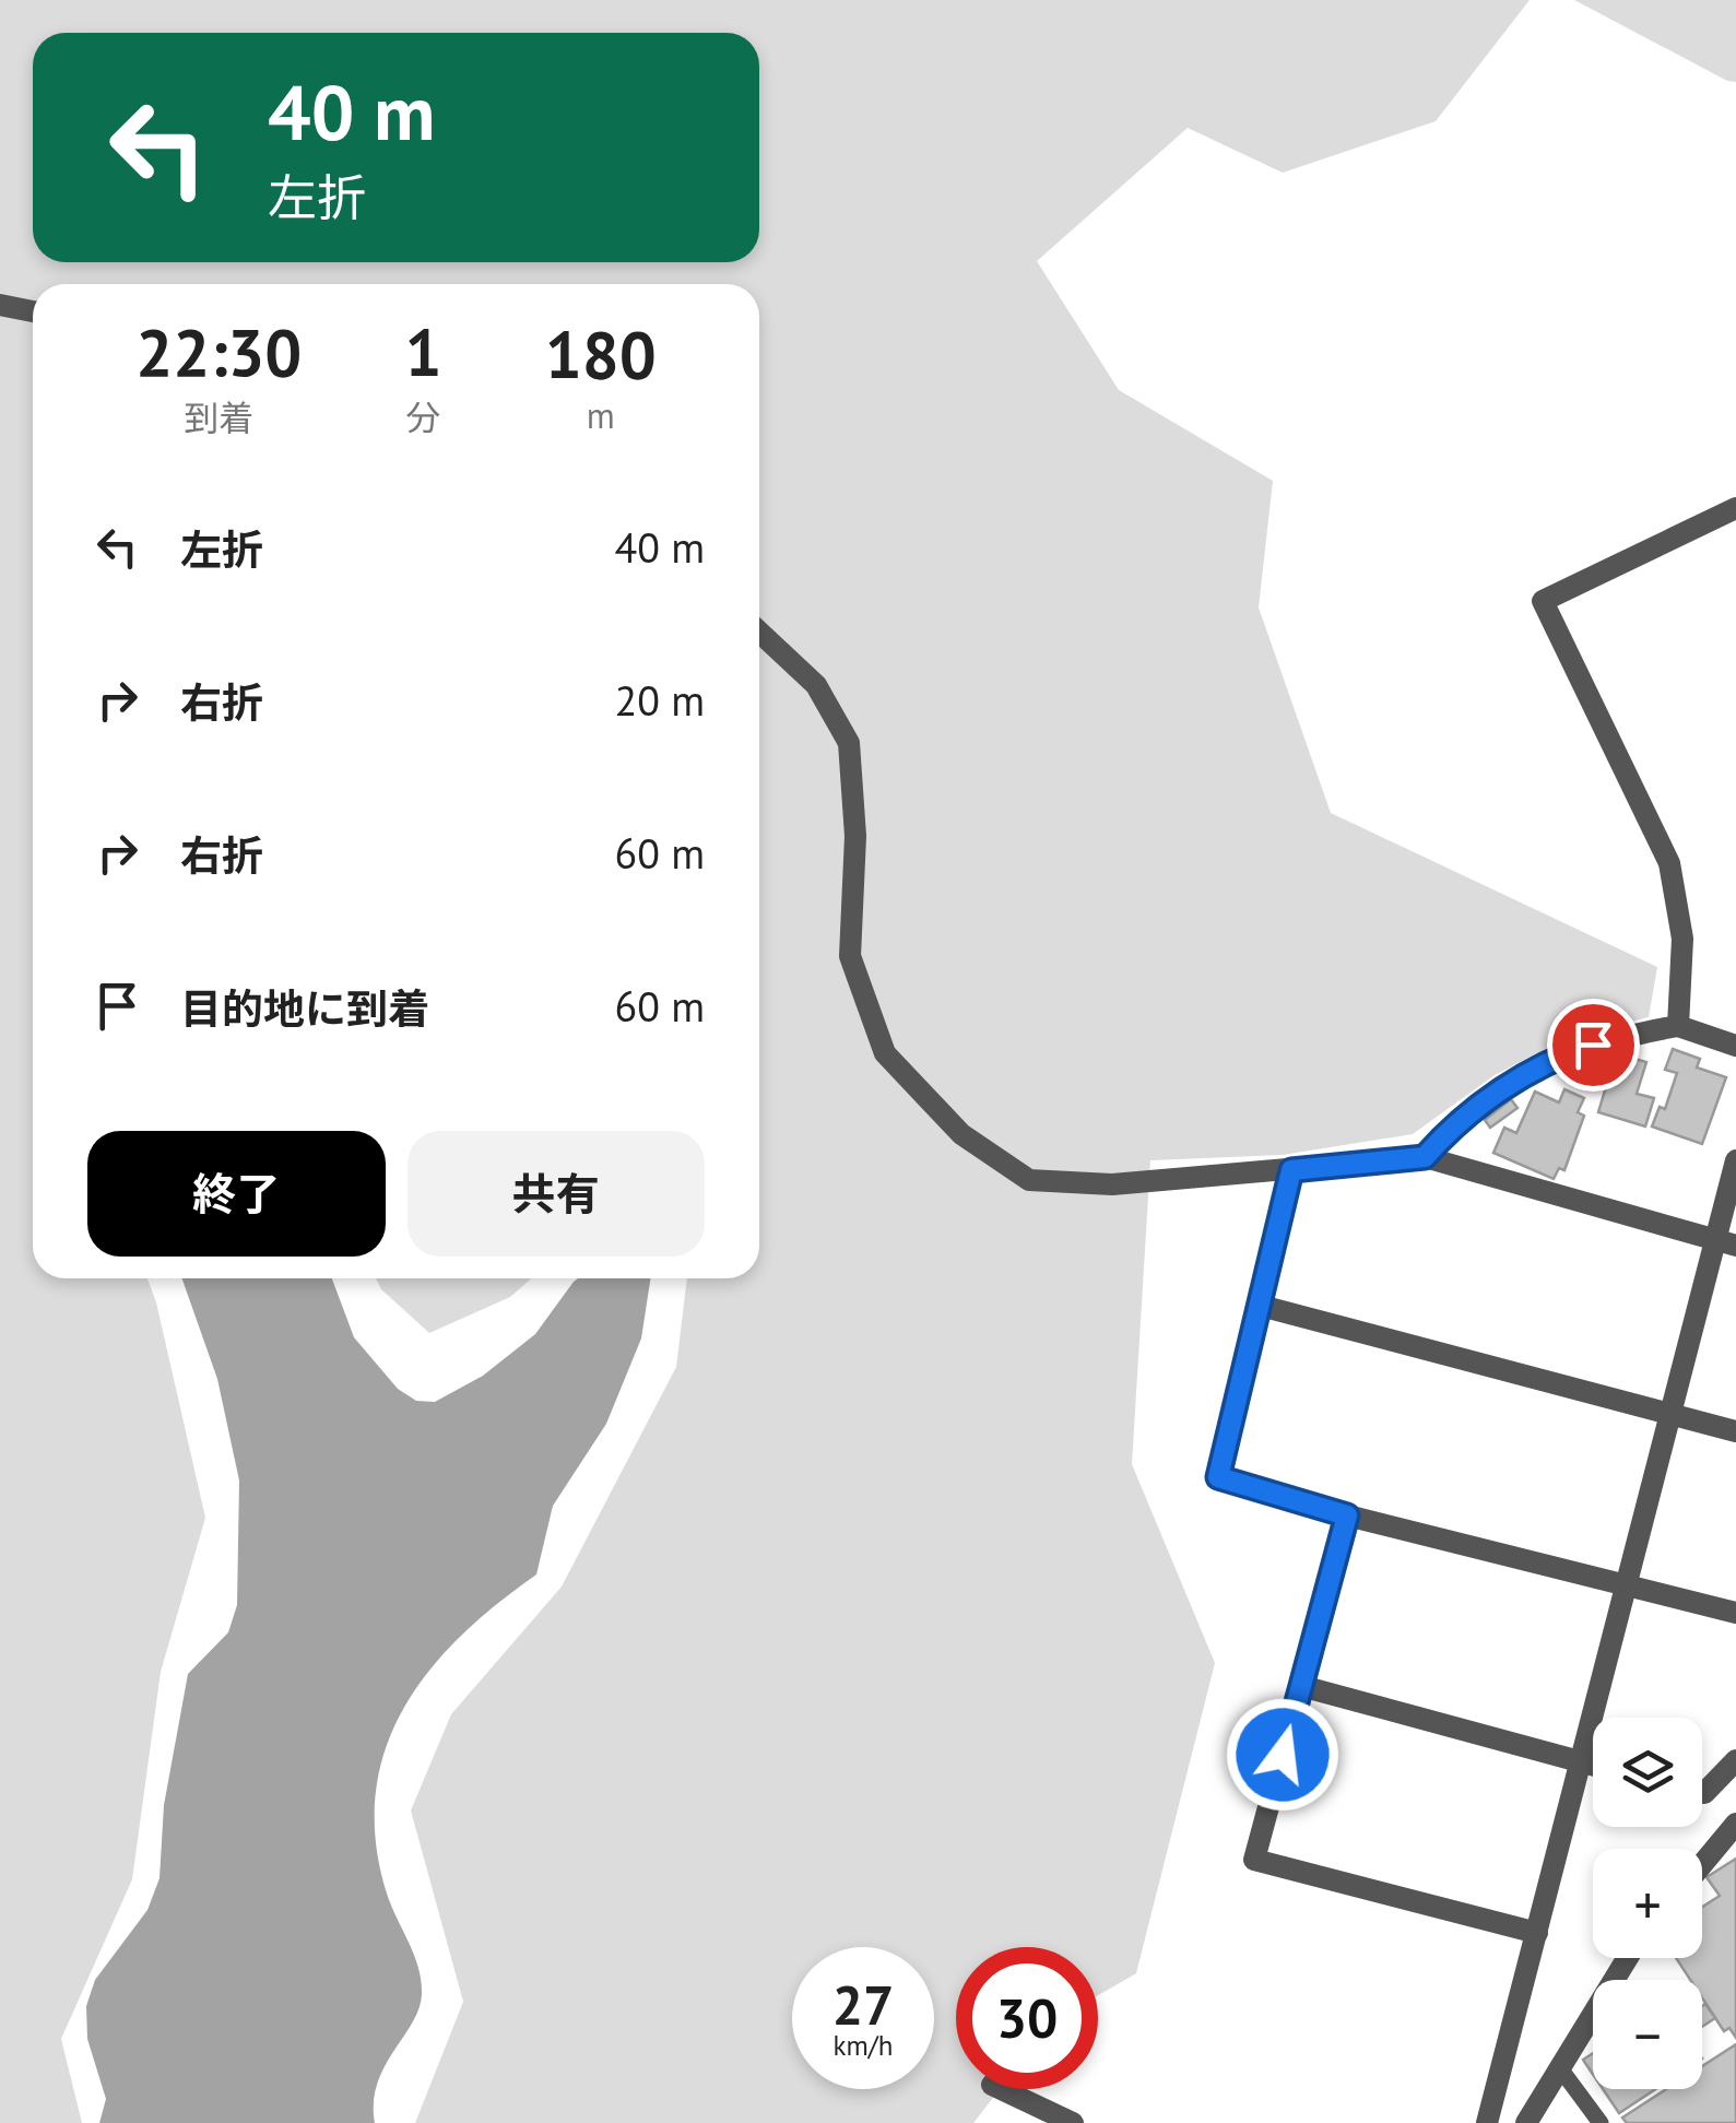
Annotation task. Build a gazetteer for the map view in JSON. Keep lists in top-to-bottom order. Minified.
{"page":{"turn":["40 m","左折"],"eta":["22:30","到着","1","分","180","m"],"list":[{"name":"左折","value":"40 m"},{"name":"右折","value":"20 m"},{"name":"右折","value":"60 m"},{"name":"目的地に到着","value":"60 m"}],"buttons":["終了","共有"],"map_buttons":["+","−"],"speed":"27 km/h","limit":"30"}}
